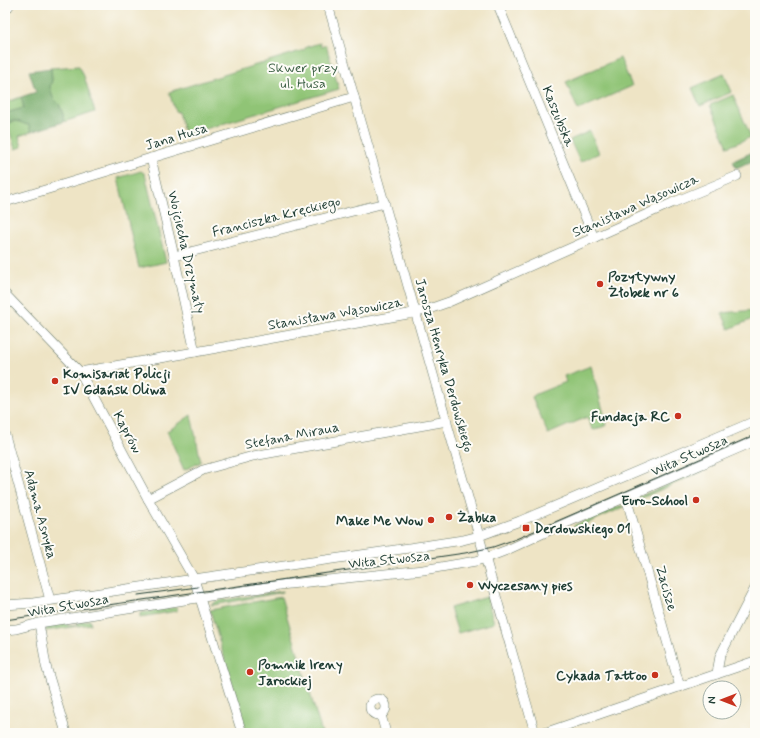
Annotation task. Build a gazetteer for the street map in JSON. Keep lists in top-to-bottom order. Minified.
{"streets":{"street":["Kaszubska","Jana Husa","Stanisława Wąsowicza","Franciszka Kręckiego","Wojciecha Drzymały","Jarosza Henryka Derdowskiego","Kaprów","Stefana Miraua","Wita Stwosza","Adama Asnyka","Zacisze"]},"crossings":[["Kaszubska","Stanisława Wąsowicza"],["Jana Husa","Wojciecha Drzymały"],["Jana Husa","Jarosza Henryka Derdowskiego"],["Stanisława Wąsowicza","Wojciecha Drzymały"],["Stanisława Wąsowicza","Jarosza Henryka Derdowskiego"],["Stanisława Wąsowicza","Kaprów"],["Franciszka Kręckiego","Wojciecha Drzymały"],["Franciszka Kręckiego","Jarosza Henryka Derdowskiego"],["Jarosza Henryka Derdowskiego","Stefana Miraua"],["Jarosza Henryka Derdowskiego","Wita Stwosza"],["Kaprów","Stefana Miraua"],["Kaprów","Wita Stwosza"],["Wita Stwosza","Adama Asnyka"],["Wita Stwosza","Zacisze"]],"parks":["Skwer przy ul. Husa"],"places":{"other":["Pozytywny Żłobek nr 6","Komisariat Policji IV Gdańsk Oliwa","Fundacja RC","Euro-School","Żabka","Make Me Wow","Wyczesany pies","Pomnik Ireny Jarockiej","Cykada Tattoo"],"transit":["Derdowskiego 01"]},"north":"left"}
